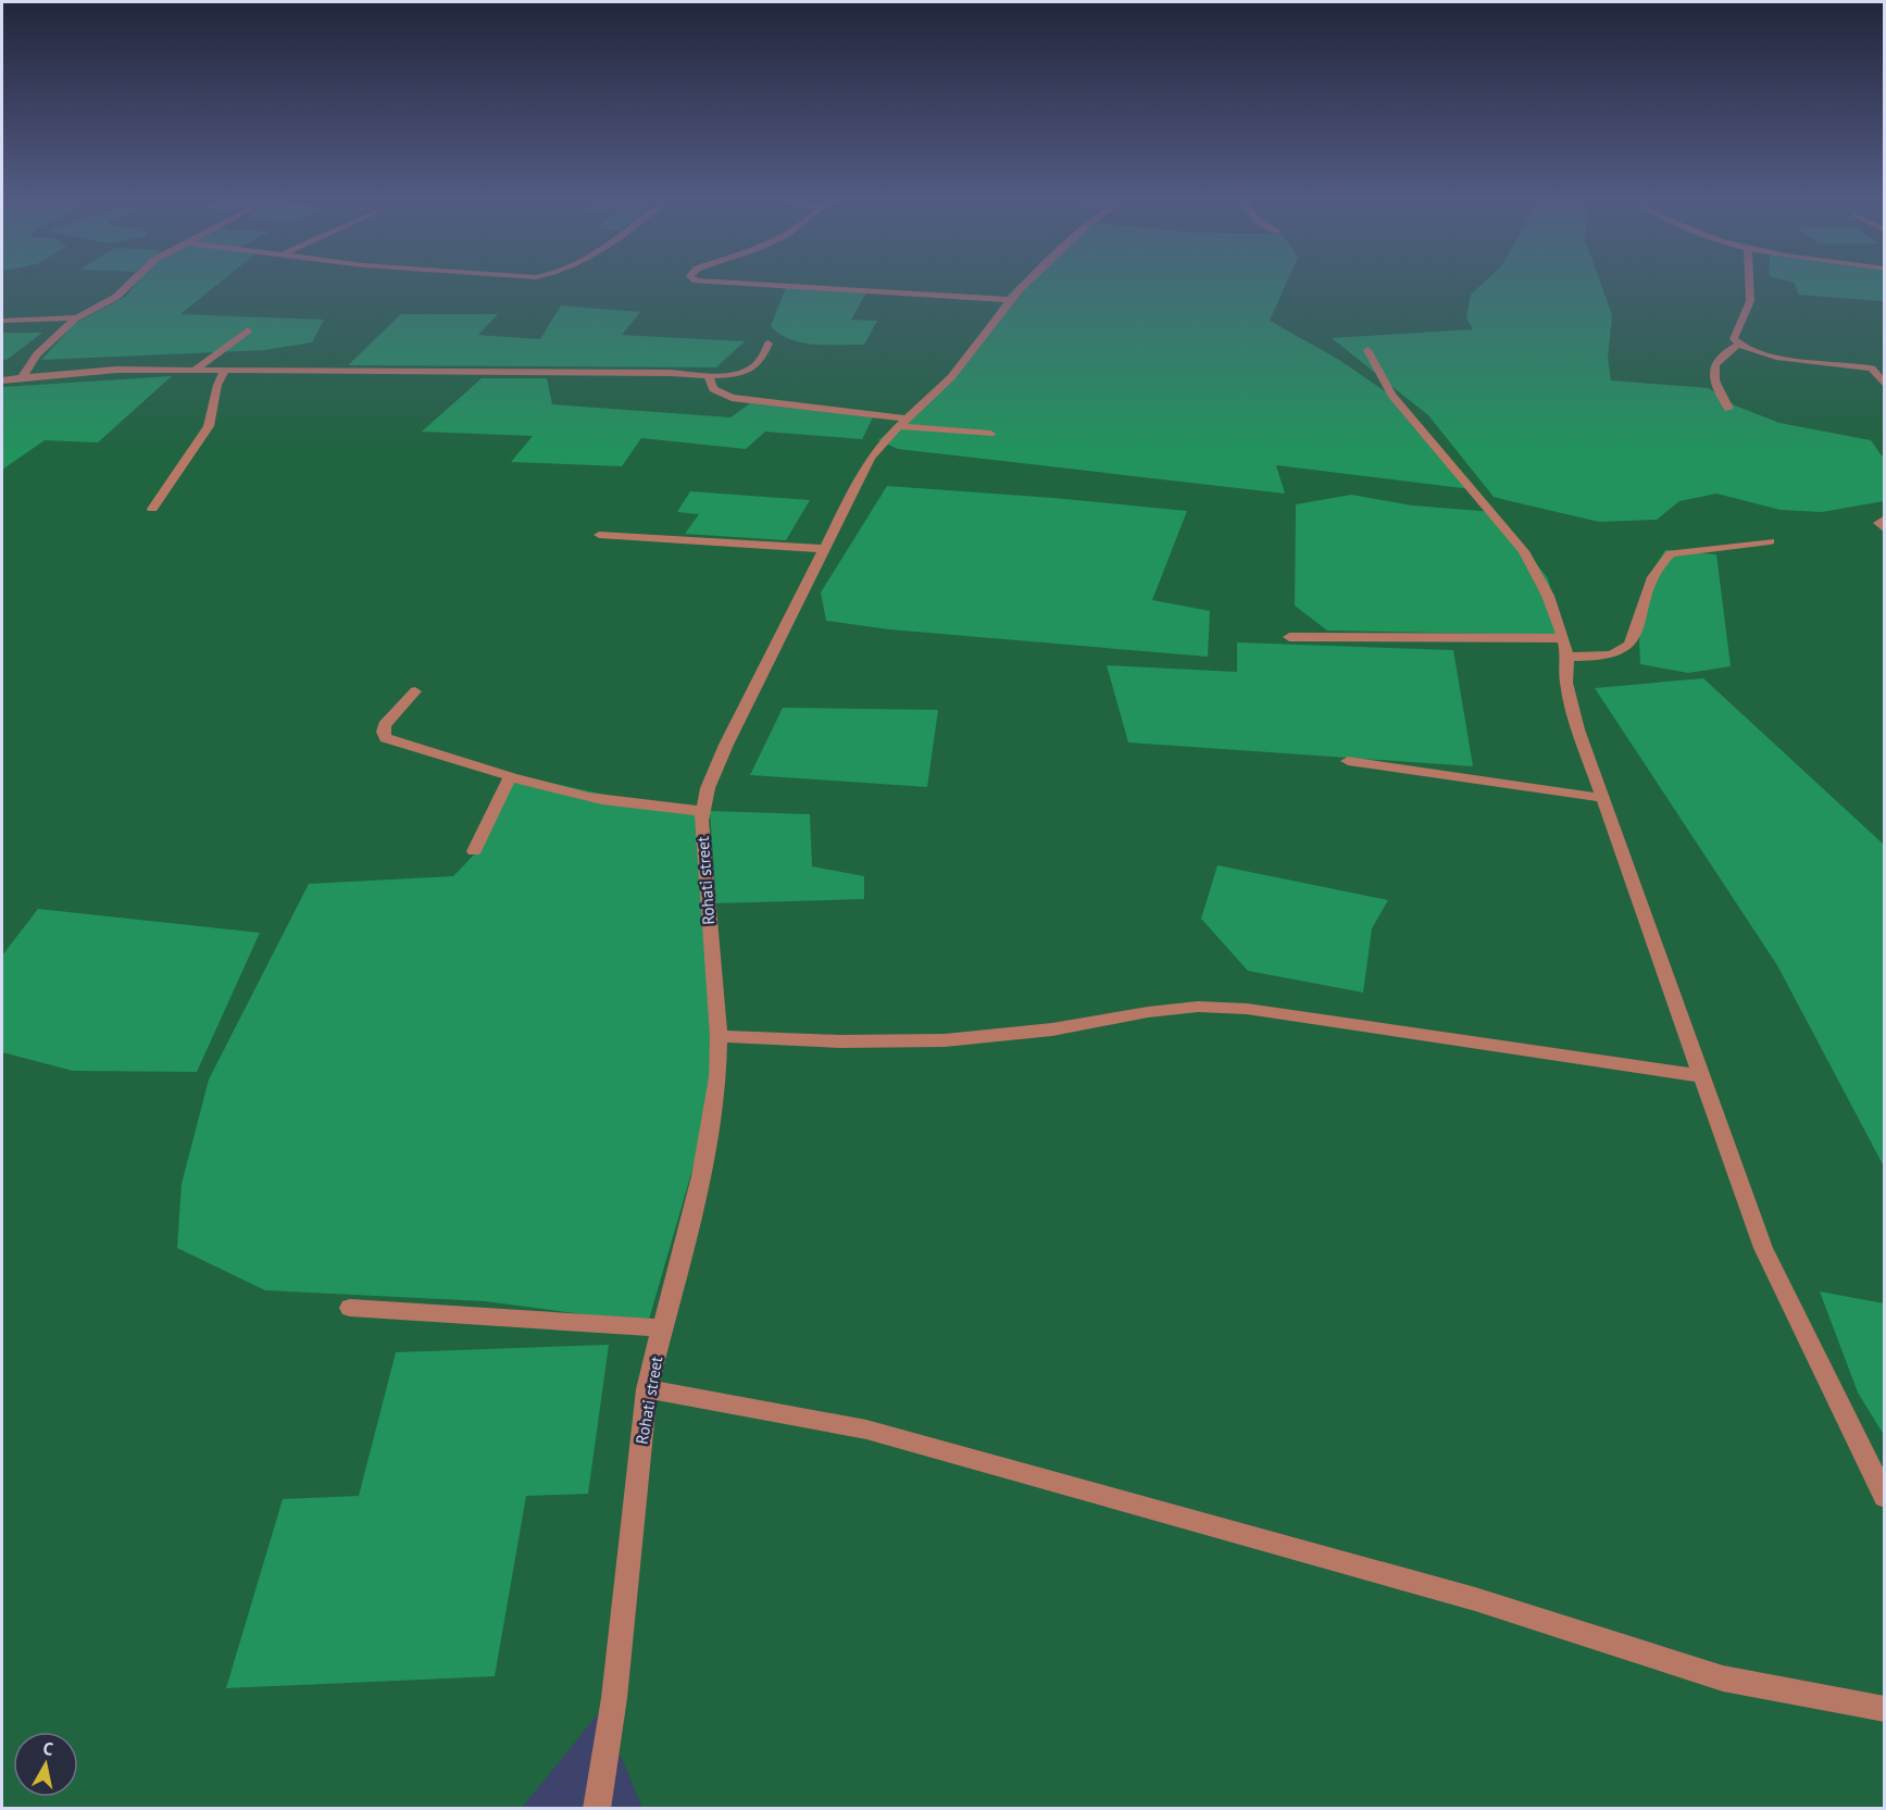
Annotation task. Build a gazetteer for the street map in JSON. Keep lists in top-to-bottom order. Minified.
{"streets":{"street":["Rohati street"]},"north":"top"}
